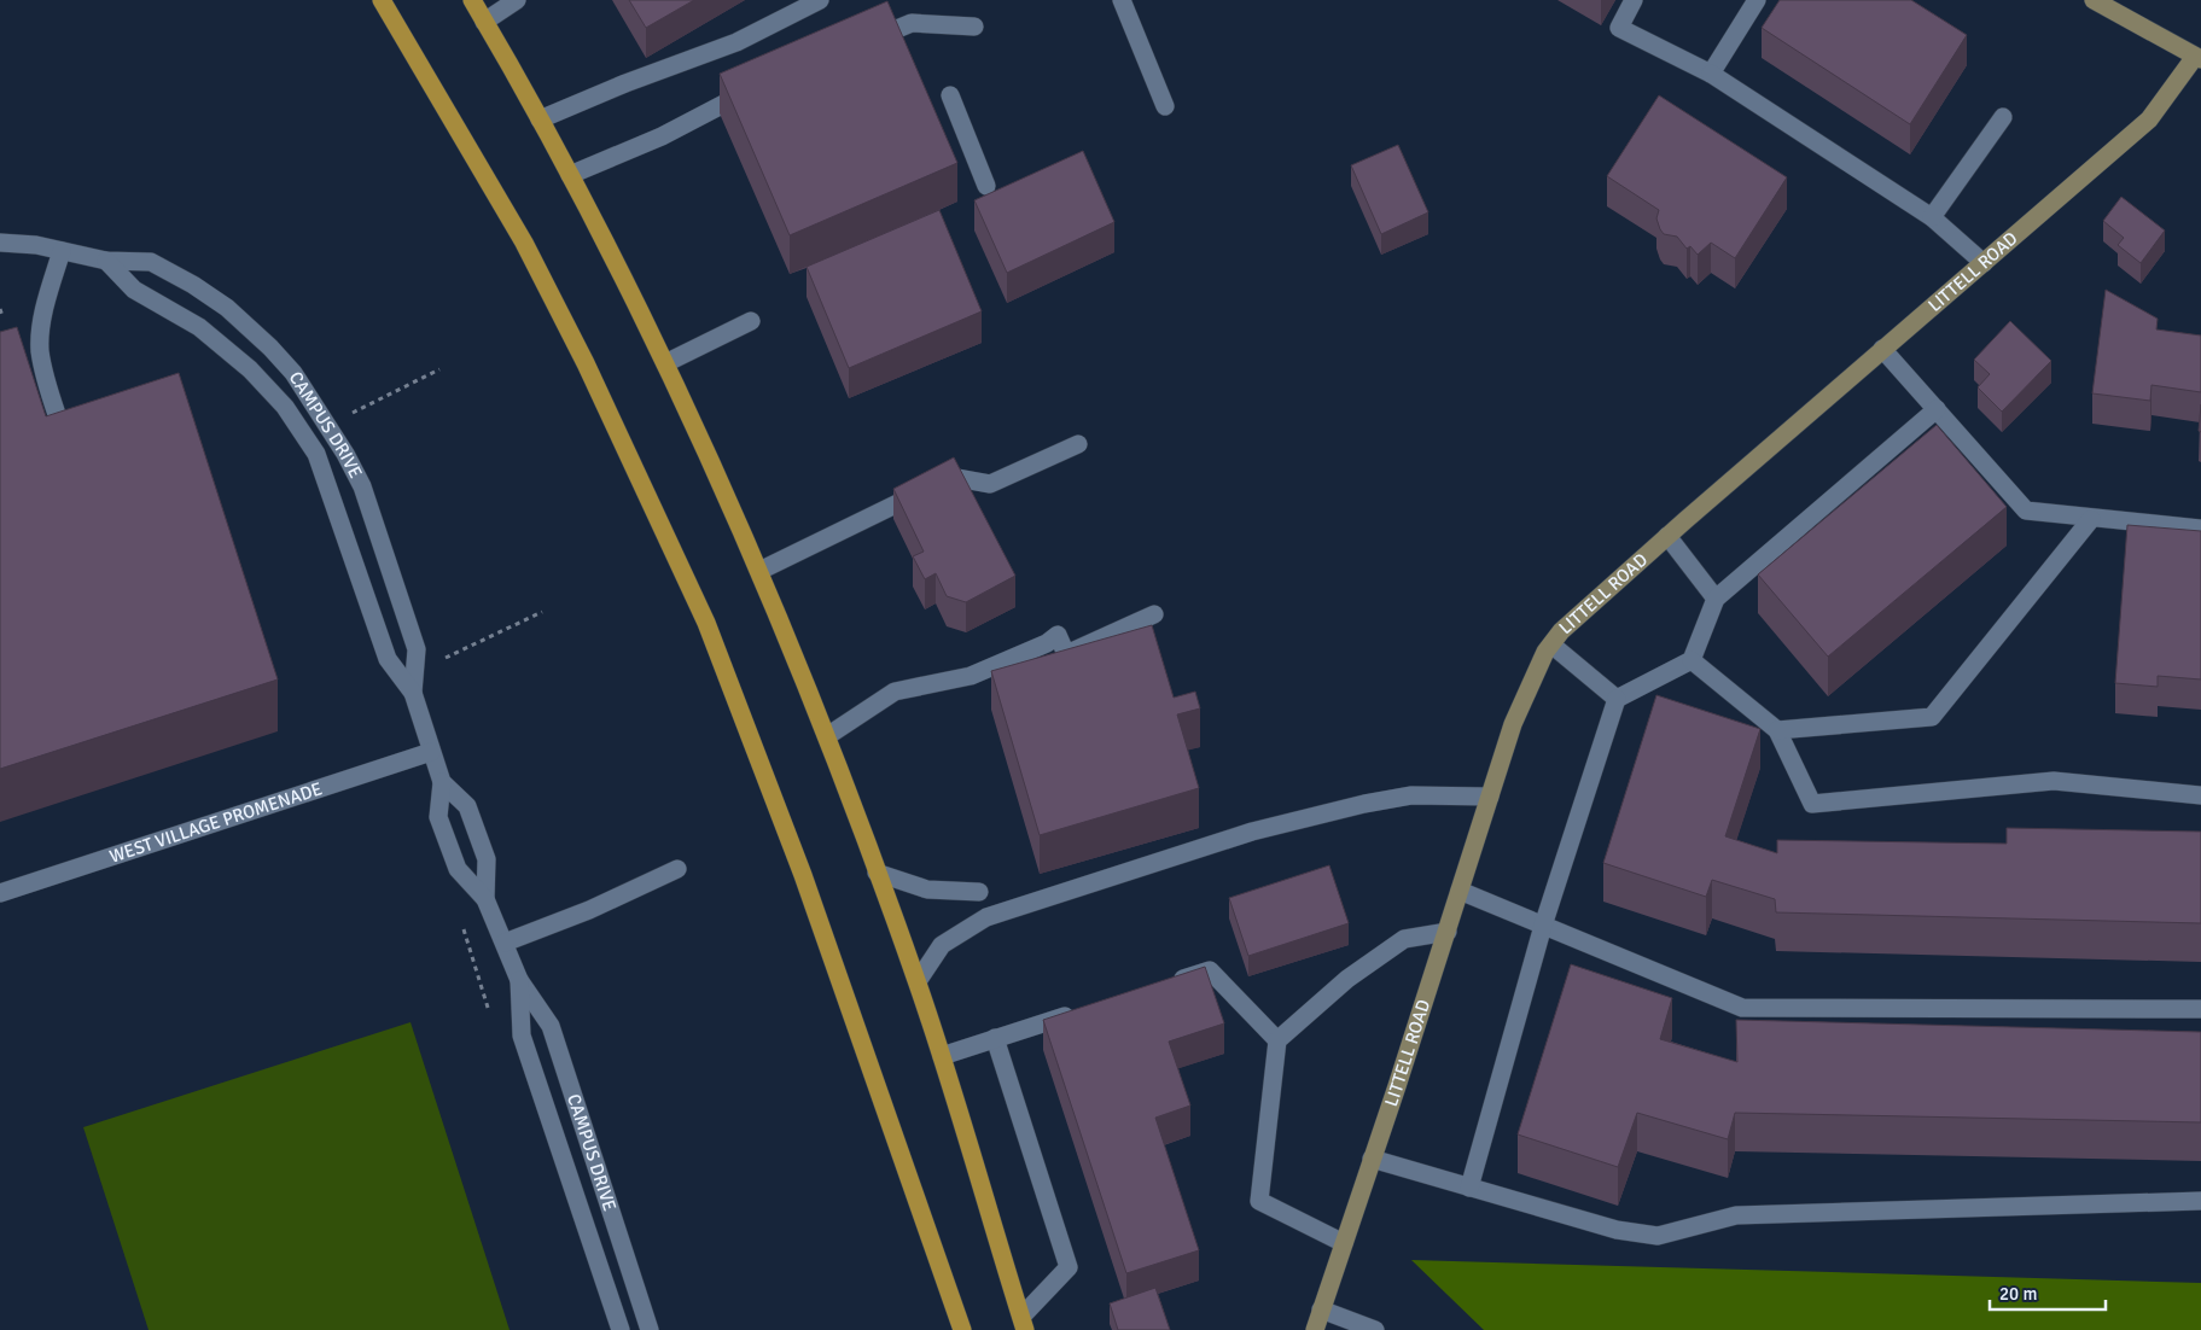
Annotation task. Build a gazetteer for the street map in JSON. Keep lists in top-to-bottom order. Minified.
{"streets":{"street":["LITTELL ROAD"],"lane":["CAMPUS DRIVE","WEST VILLAGE PROMENADE"]},"crossings":[["CAMPUS DRIVE","WEST VILLAGE PROMENADE"]],"scale_bar":"20 m"}
